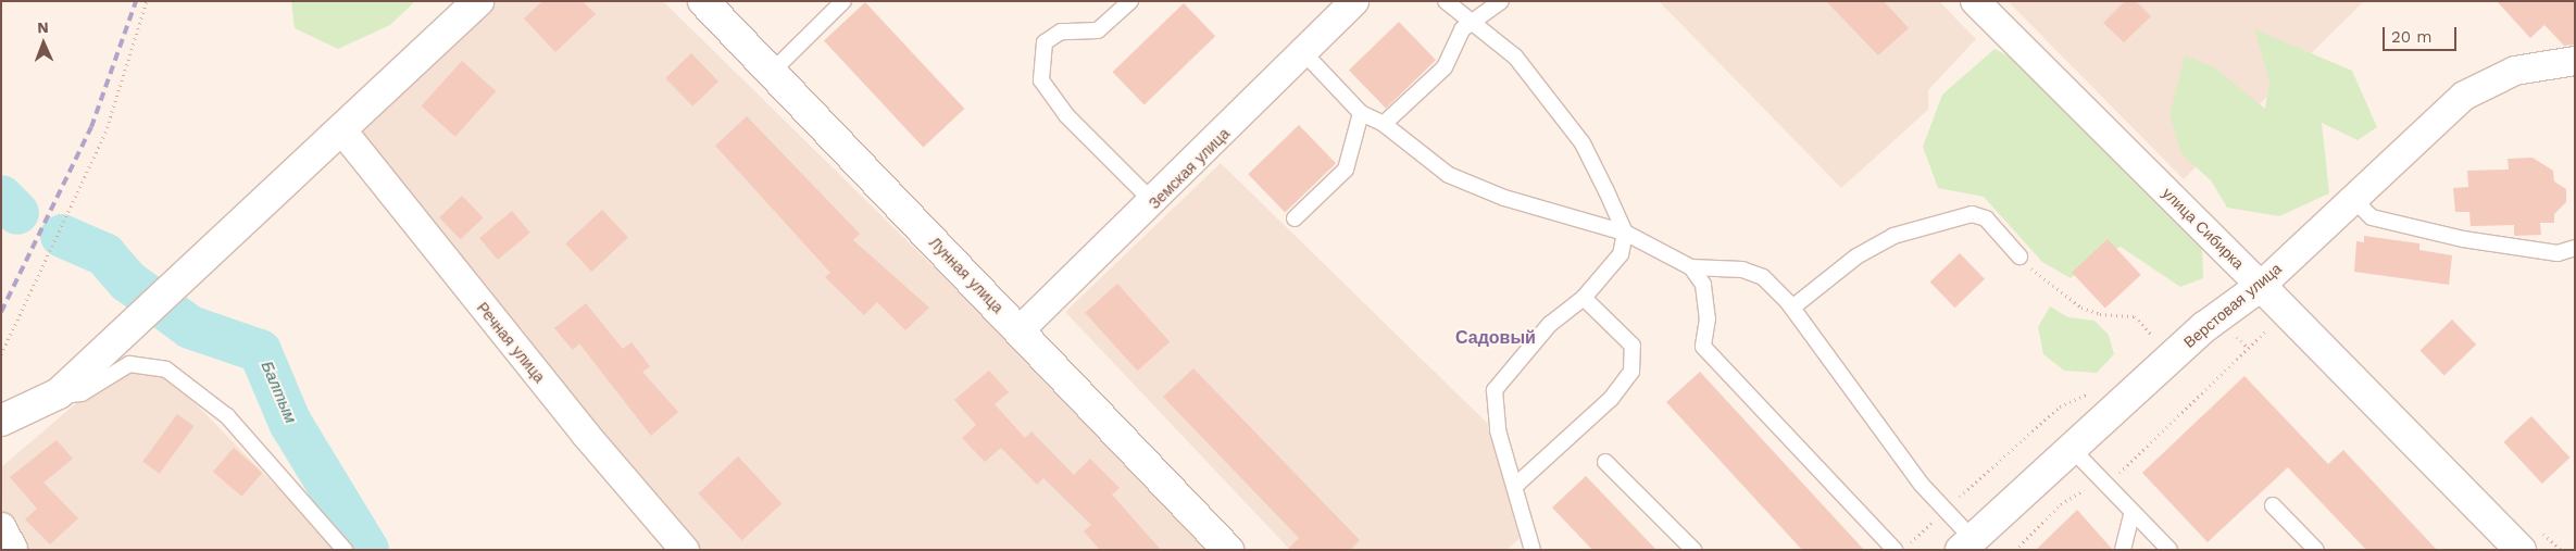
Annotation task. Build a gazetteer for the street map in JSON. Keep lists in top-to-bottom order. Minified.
{"streets":{"street":["Земская улица","улица Сибирка","Лунная улица","Верстовая улица","Речная улица"]},"crossings":[["Земская улица","Лунная улица"],["улица Сибирка","Верстовая улица"]],"districts":["Садовый"],"water":["Балтым"],"scale_bar":"20 m","north":"top"}
